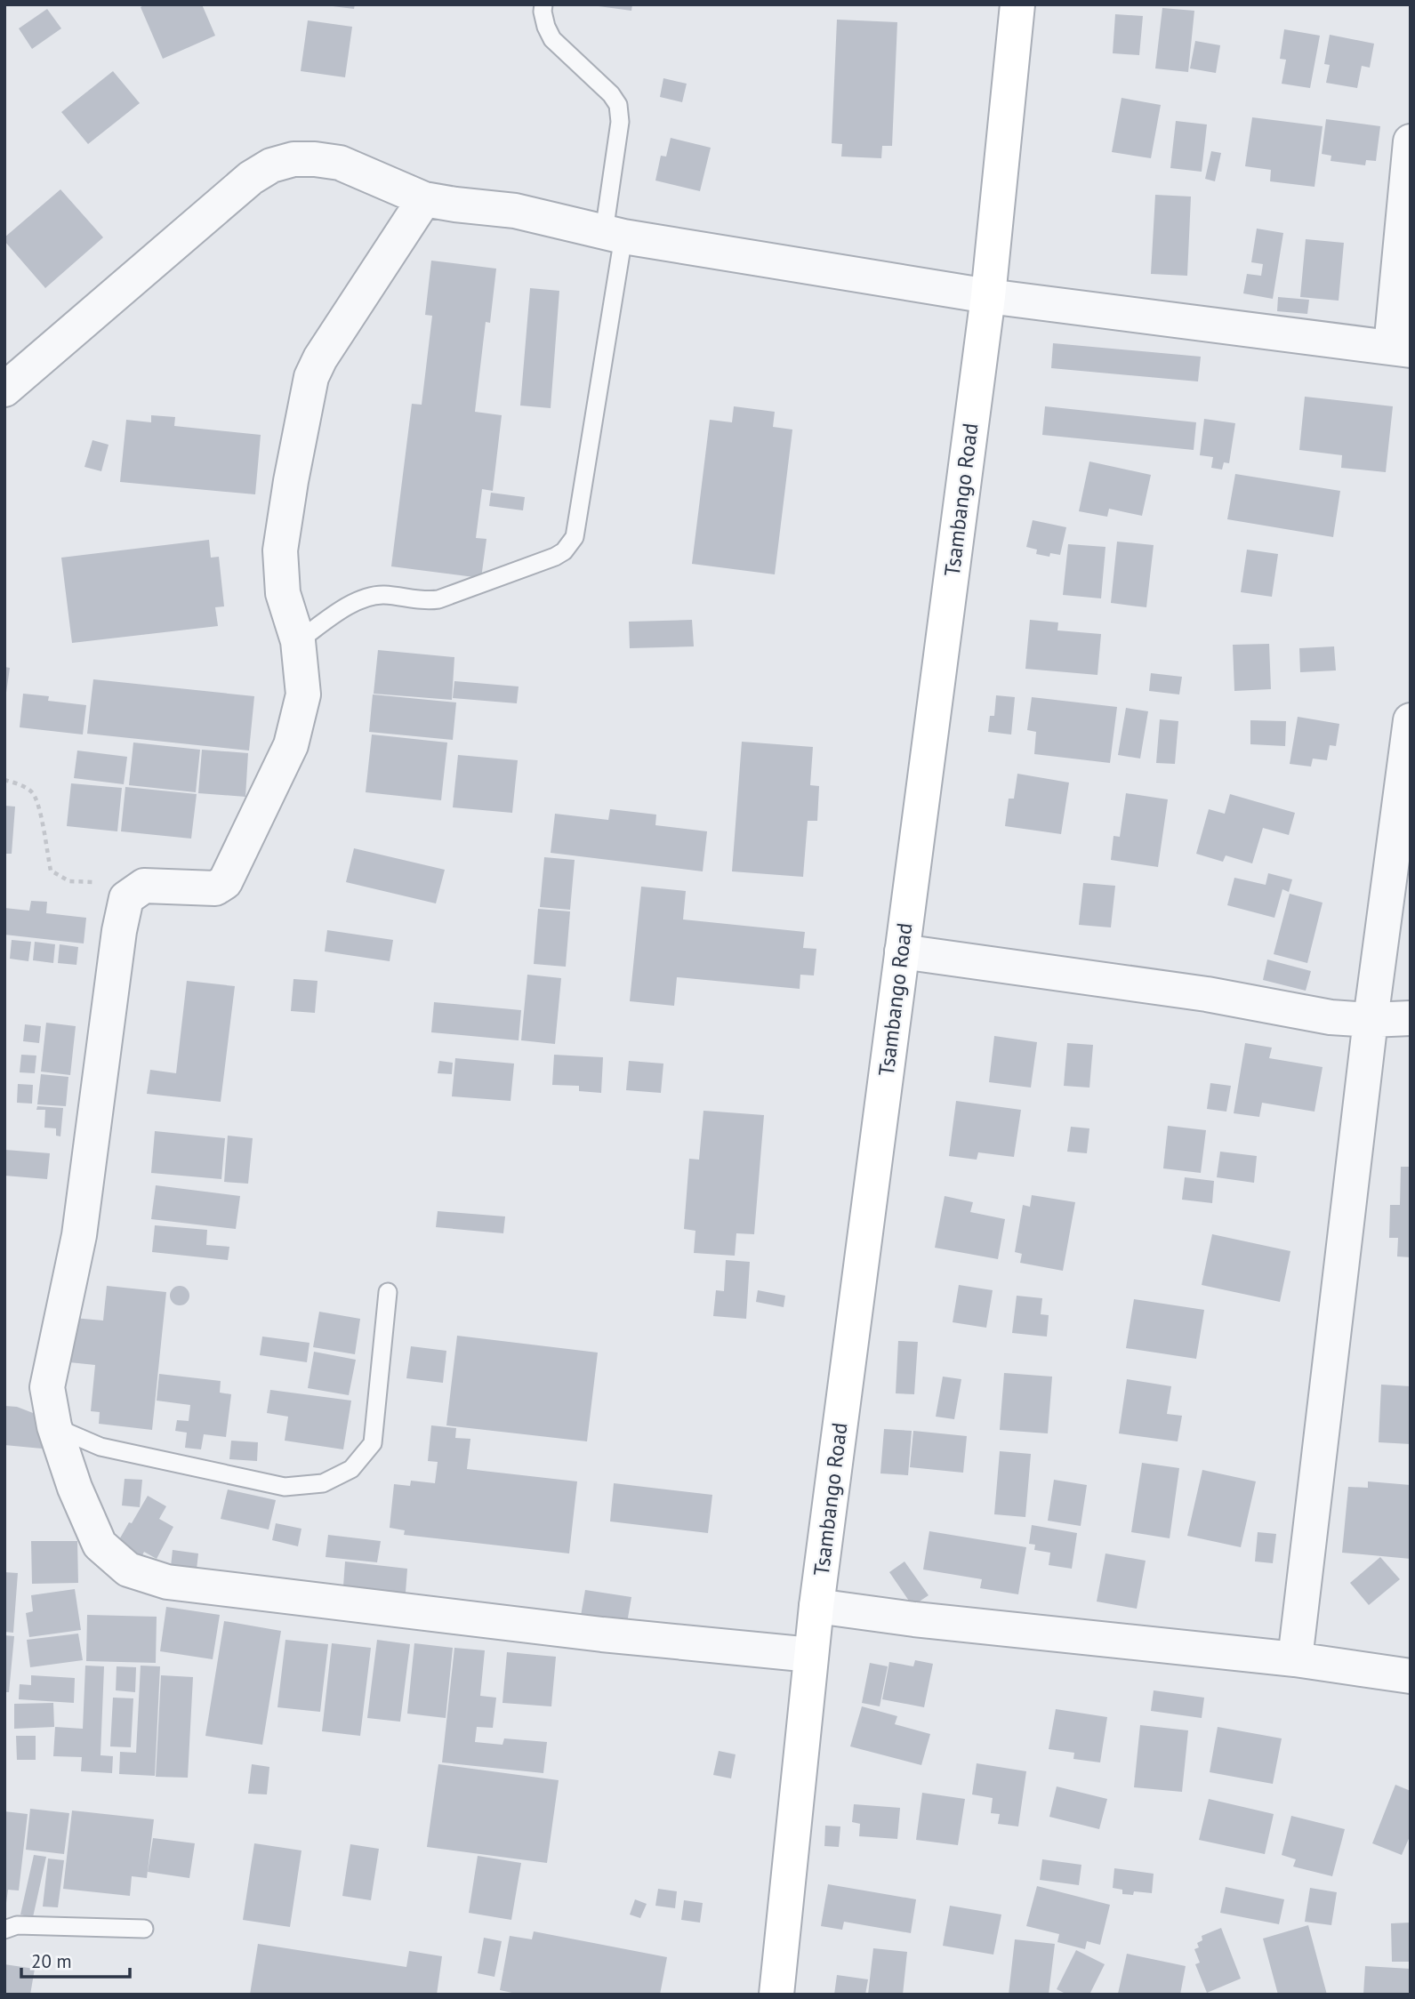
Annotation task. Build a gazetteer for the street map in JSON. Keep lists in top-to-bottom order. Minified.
{"streets":{"street":["Tsambango Road"]},"scale_bar":"20 m"}
